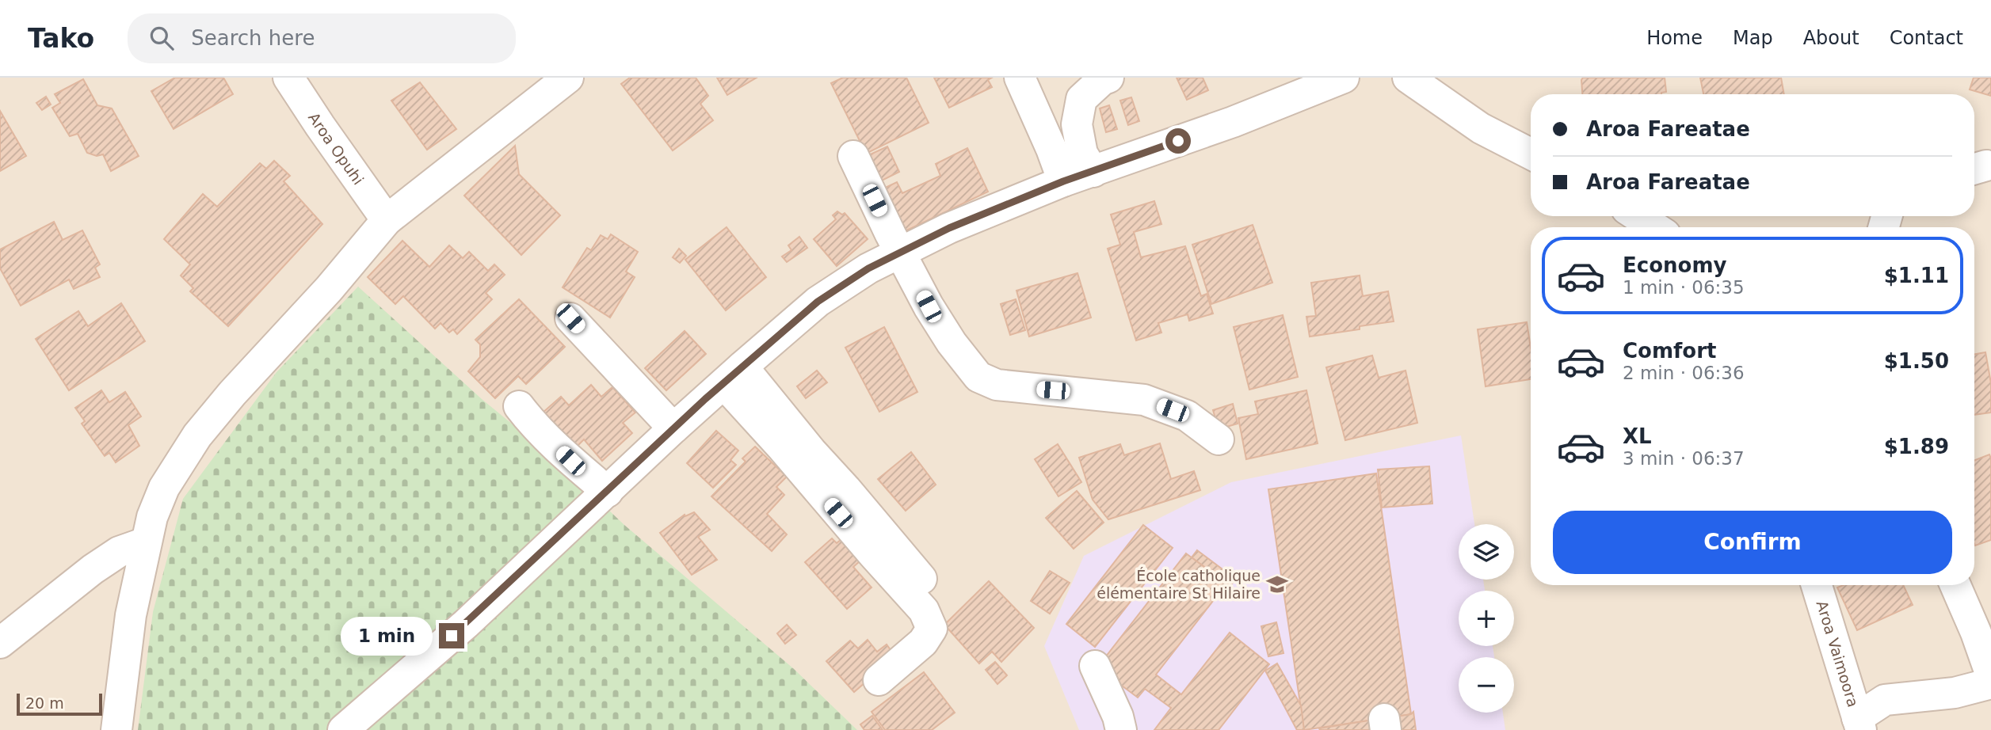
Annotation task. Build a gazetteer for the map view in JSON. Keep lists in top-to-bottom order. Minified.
{"streets":{"street":["Aroa Opuhi","Aroa Vaimoora"]},"places":{"school or university":["École catholique élémentaire St Hilaire"]},"scale_bar":"20 m","page":{"header":"Tako","search":"Search here","nav":["Home","Map","About","Contact"],"banner":["Aroa Fareatae","Aroa Fareatae"],"list":[{"name":"Economy","note":"1 min · 06:35","value":"$1.11"},{"name":"Comfort","note":"2 min · 06:36","value":"$1.50"},{"name":"XL","note":"3 min · 06:37","value":"$1.89"}],"buttons":"Confirm","map_buttons":["+","−"],"bubble":"1 min","scale":"20 m"}}
